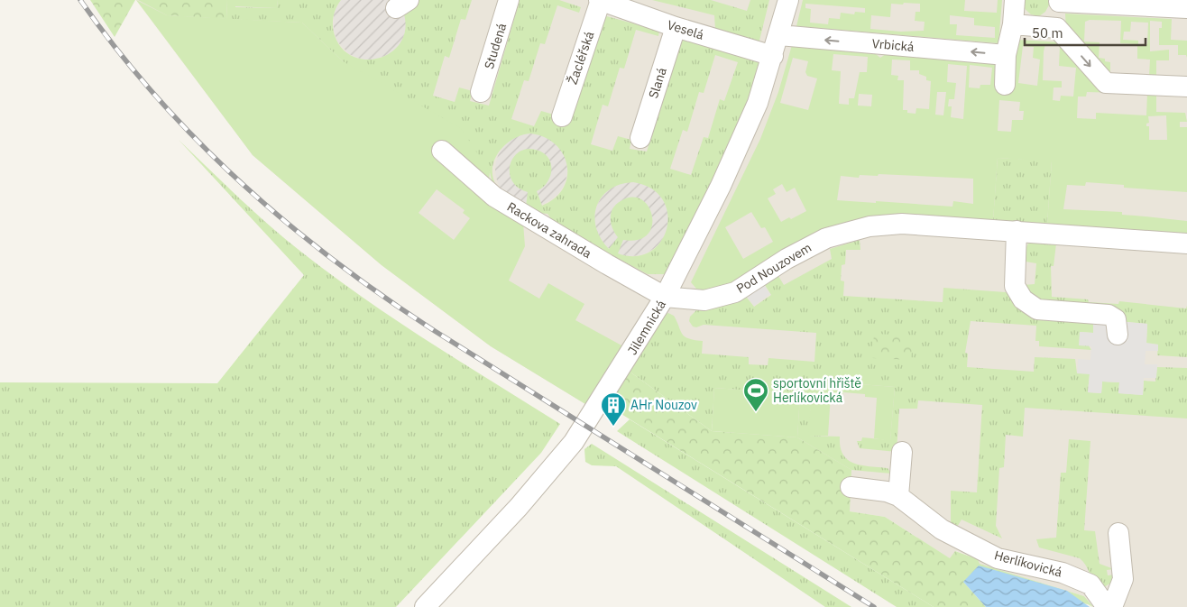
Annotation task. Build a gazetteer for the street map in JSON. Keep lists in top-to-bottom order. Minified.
{"streets":{"street":["Veselá","Vrbická","Studená","Žacléřská","Slaná","Rackova zahrada","Pod Nouzovem","Jilemnická","Herlíkovická"]},"crossings":[["Veselá","Žacléřská"],["Veselá","Slaná"],["Veselá","Jilemnická"],["Vrbická","Jilemnická"],["Rackova zahrada","Pod Nouzovem"],["Rackova zahrada","Jilemnická"],["Pod Nouzovem","Jilemnická"]],"one_way":["Vrbická"],"places":{"sports":["sportovní hřiště Herlíkovická"],"building":["AHr Nouzov"]},"scale_bar":"50 m"}
